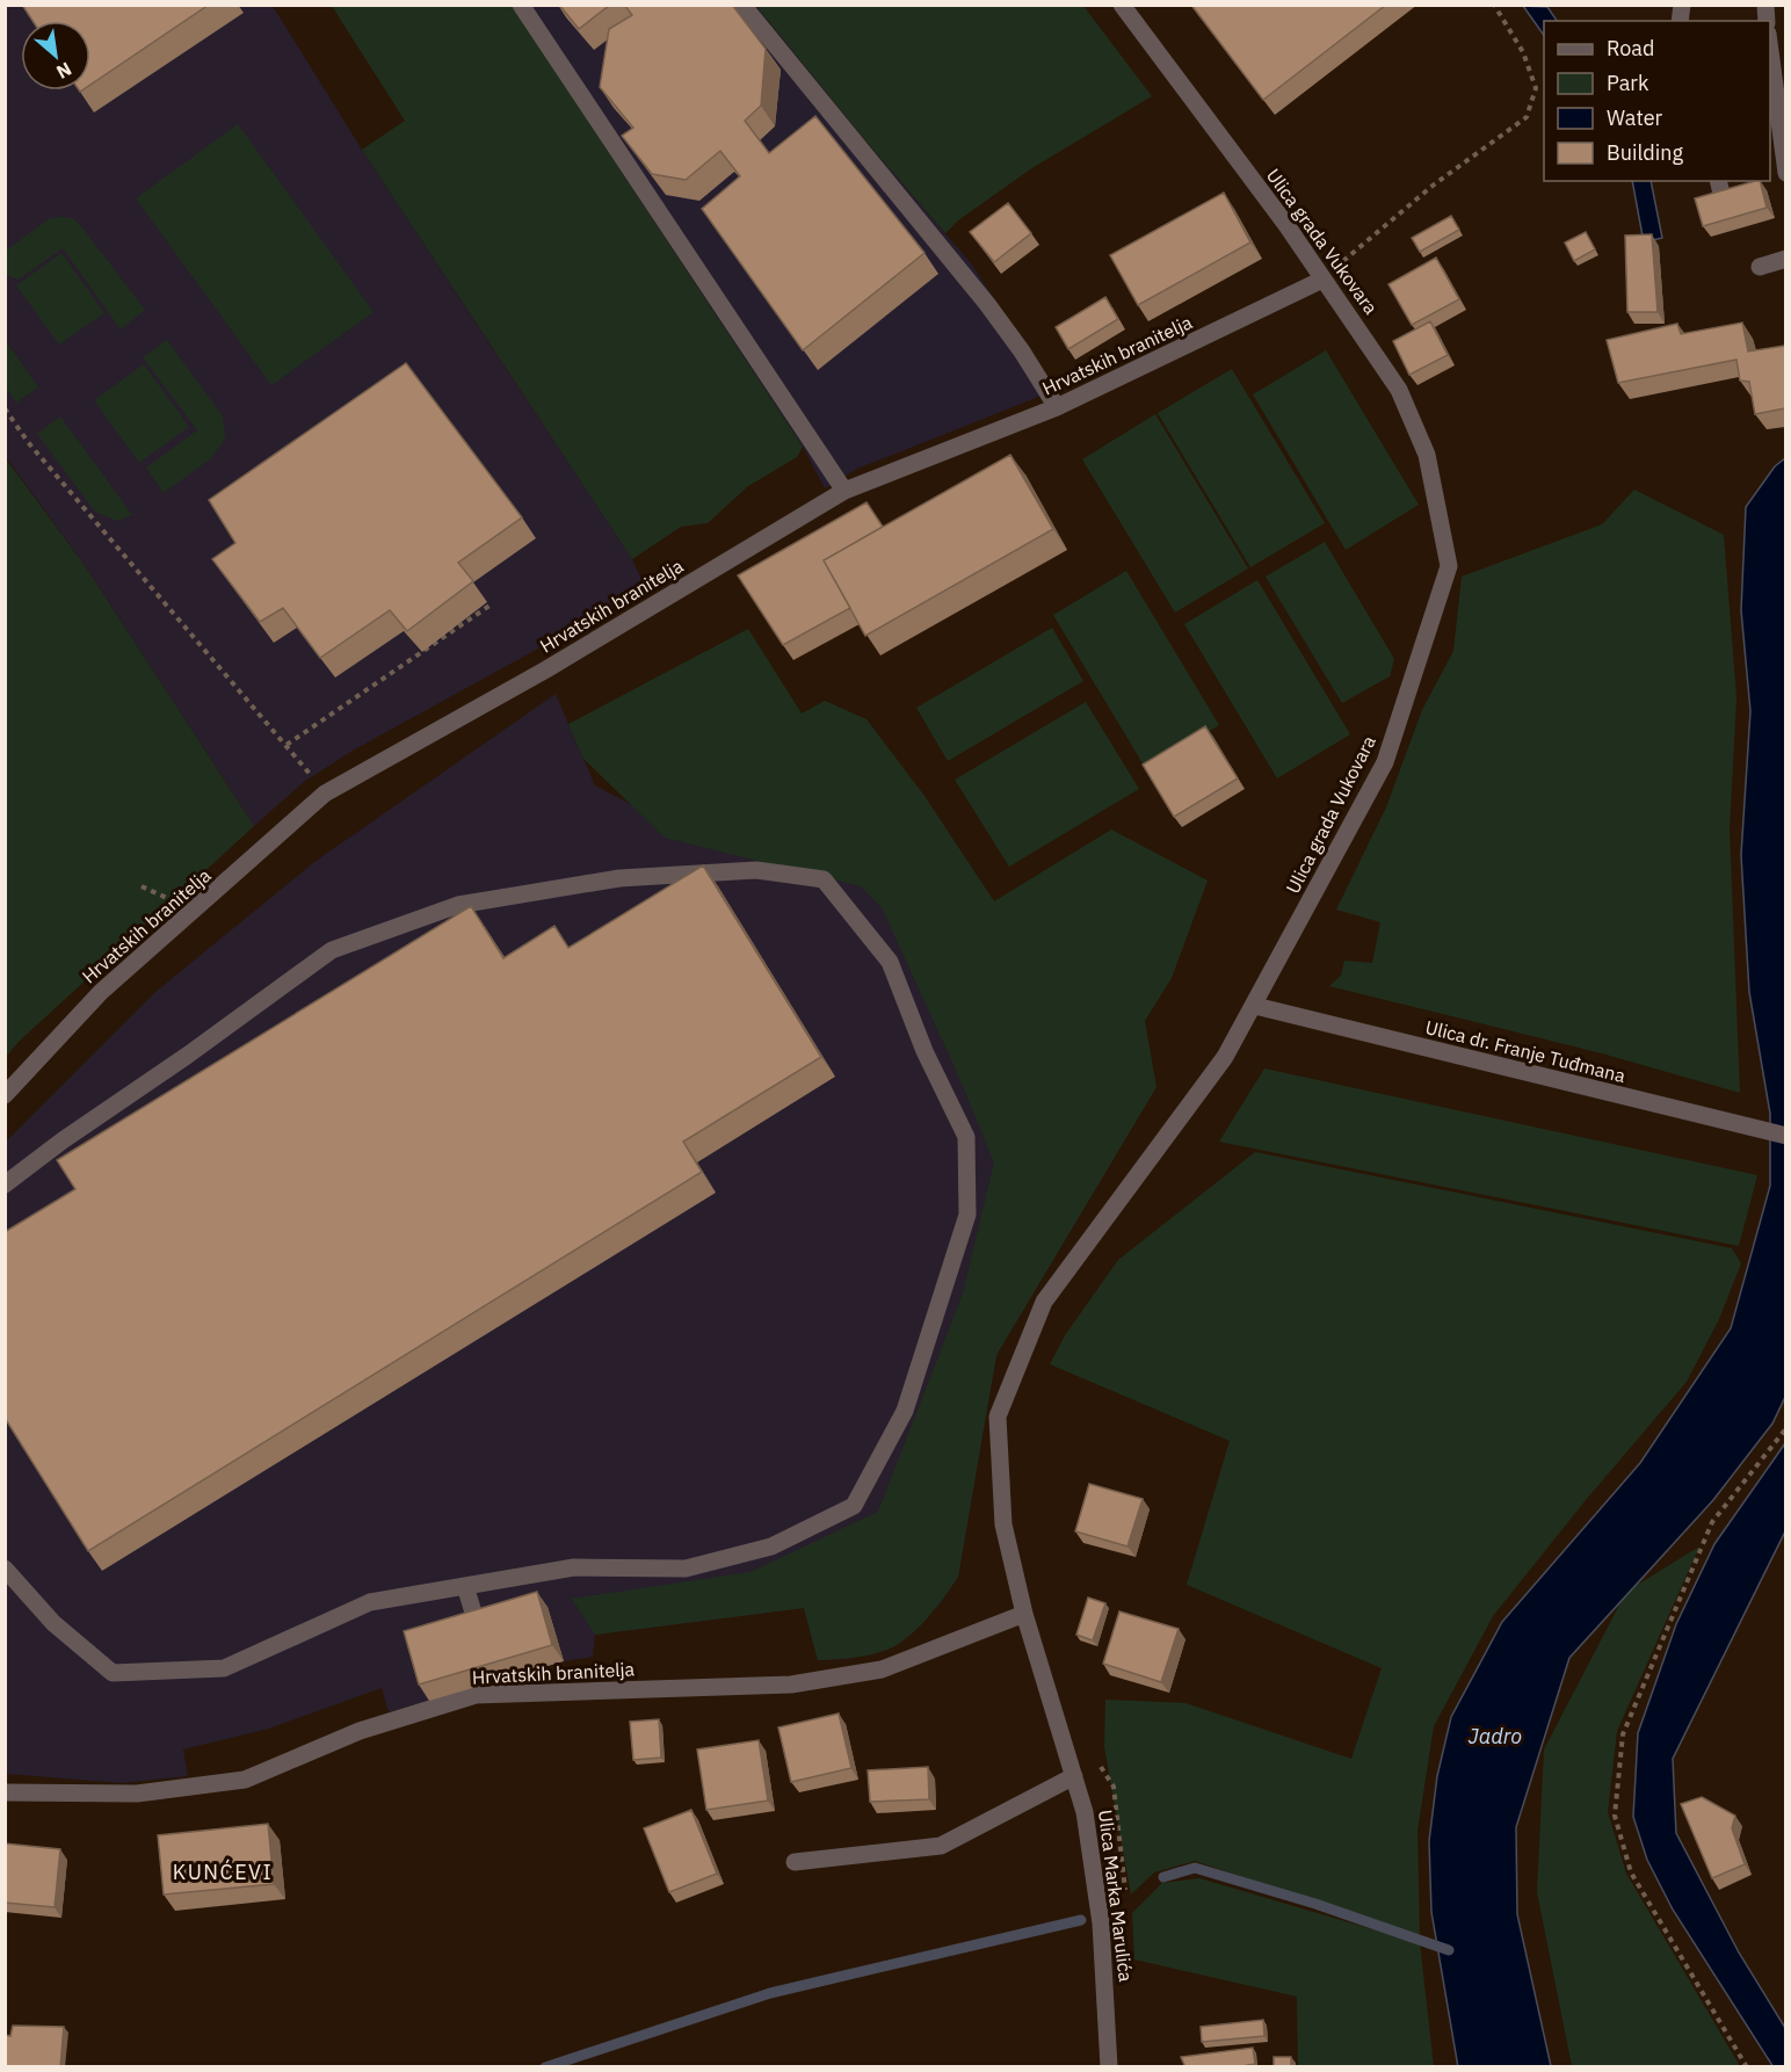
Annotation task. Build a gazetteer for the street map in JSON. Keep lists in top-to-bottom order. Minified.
{"streets":{"street":["Ulica grada Vukovara","Hrvatskih branitelja","Ulica dr. Franje Tuđmana","Ulica Marka Marulića"]},"crossings":[["Ulica grada Vukovara","Hrvatskih branitelja"],["Ulica grada Vukovara","Ulica dr. Franje Tuđmana"],["Ulica grada Vukovara","Ulica Marka Marulića"],["Hrvatskih branitelja","Ulica Marka Marulića"]],"districts":["KUNĆEVI"],"water":["Jadro"],"legend":["Road","Park","Water","Building"],"north":"bottom right"}
